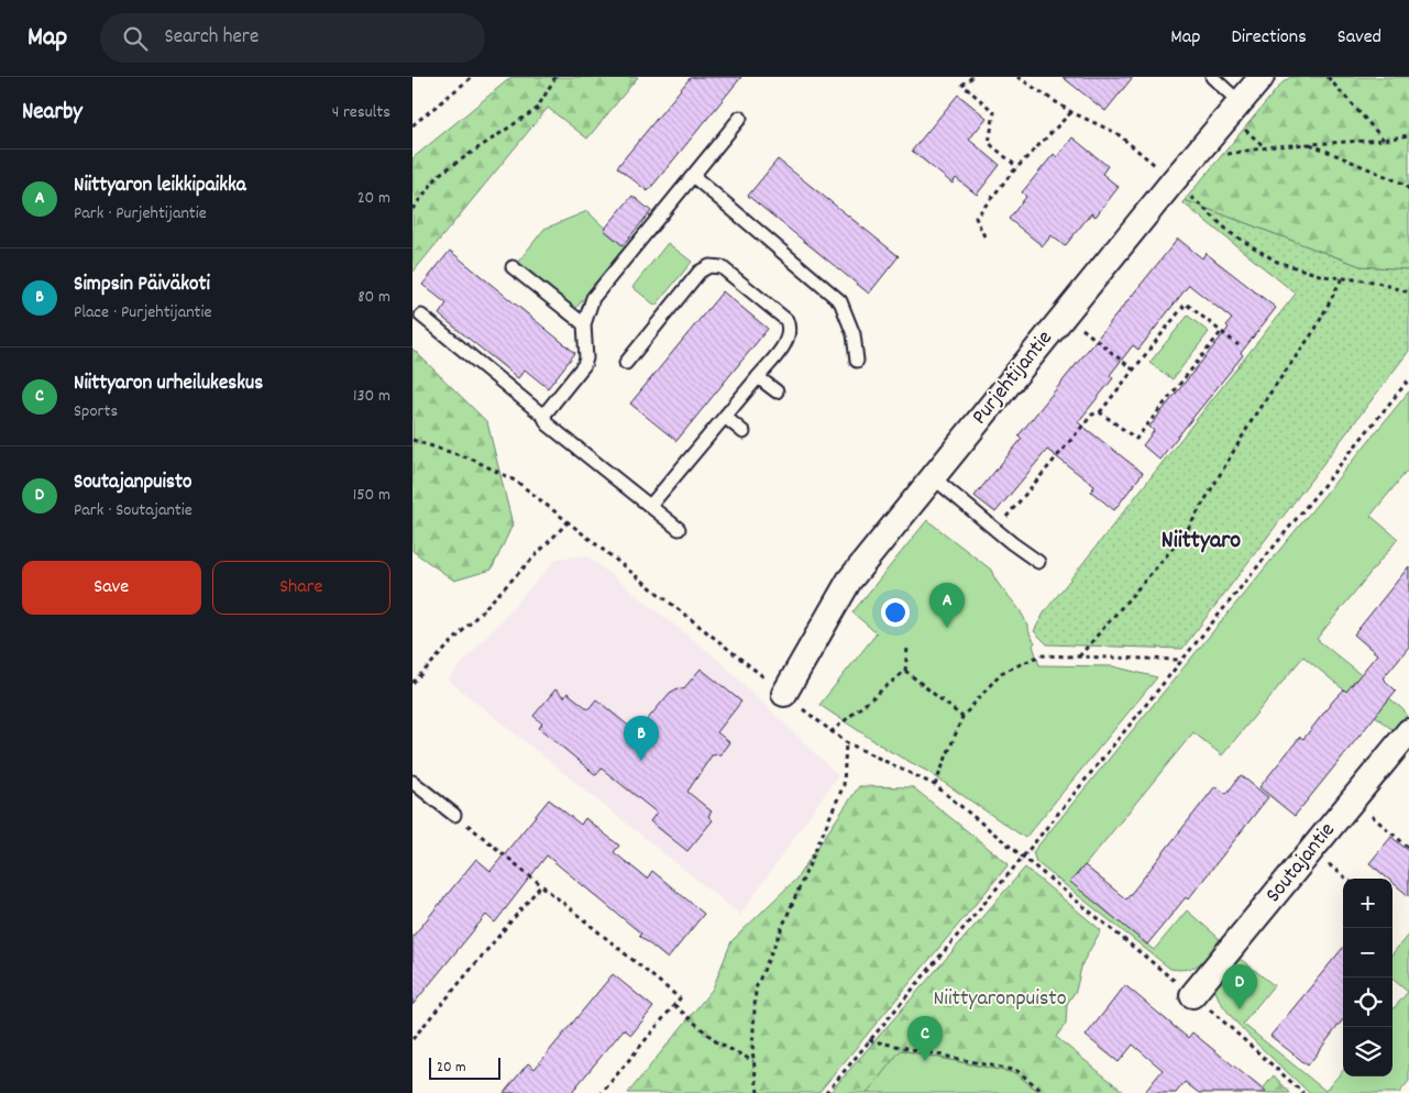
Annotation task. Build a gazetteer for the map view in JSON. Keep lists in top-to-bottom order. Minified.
{"streets":{"street":["Purjehtijantie","Soutajantie"]},"districts":["Niittyaro"],"parks":["Niittyaronpuisto"],"scale_bar":"20 m","page":{"header":"Map","search":"Search here","nav":["Map","Directions","Saved"],"heading":["Nearby","4 results"],"list":[{"mark":"A","name":"Niittyaron leikkipaikka","note":"Park · Purjehtijantie","value":"20 m"},{"mark":"B","name":"Simpsin Päiväkoti","note":"Place · Purjehtijantie","value":"80 m"},{"mark":"C","name":"Niittyaron urheilukeskus","note":"Sports","value":"130 m"},{"mark":"D","name":"Soutajanpuisto","note":"Park · Soutajantie","value":"150 m"}],"buttons":["Save","Share"],"pins":["A","B","D","C"],"map_buttons":["+","−"],"scale":"20 m"}}
